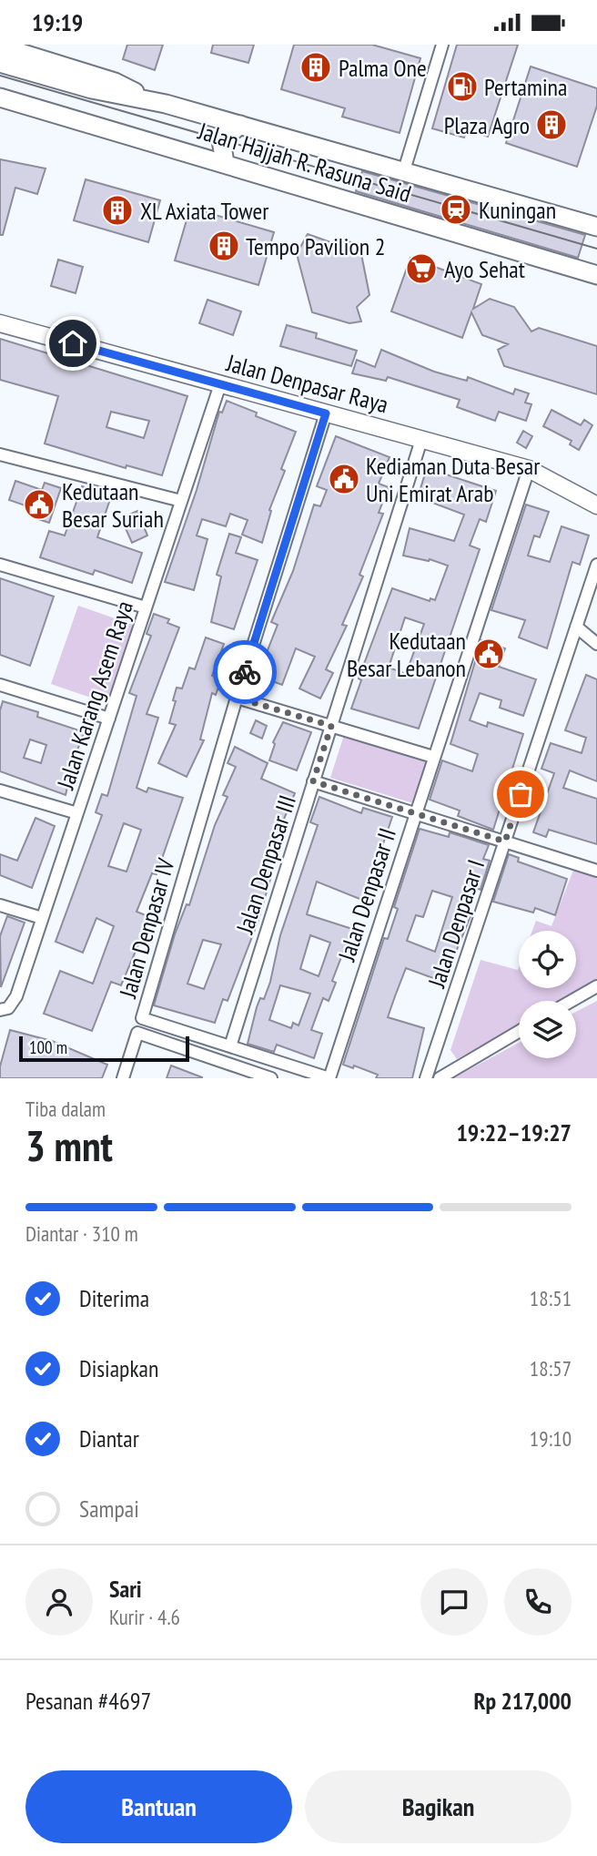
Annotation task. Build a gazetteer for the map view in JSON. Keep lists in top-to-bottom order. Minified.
{"streets":{"main road":["Jalan Hajjah R. Rasuna Said"],"street":["Jalan Denpasar Raya","Jalan Karang Asem Raya","Jalan Denpasar III","Jalan Denpasar II","Jalan Denpasar I","Jalan Denpasar IV"]},"crossings":[["Jalan Denpasar Raya","Jalan Karang Asem Raya"],["Jalan Denpasar Raya","Jalan Denpasar III"],["Jalan Denpasar Raya","Jalan Denpasar II"],["Jalan Denpasar Raya","Jalan Denpasar IV"],["Jalan Denpasar III","Jalan Denpasar IV"],["Jalan Denpasar II","Jalan Denpasar IV"]],"places":{"building":["Palma One","Plaza Agro","XL Axiata Tower","Tempo Pavilion 2"],"fuel station":["Pertamina"],"station":["Kuningan"],"supermarket":["Ayo Sehat"],"public building":["Kediaman Duta Besar Uni Emirat Arab","Kedutaan Besar Suriah","Kedutaan Besar Lebanon"]},"scale_bar":"100 m","page":{"status":"19:19","scale":"100 m","heading":["3 mnt","Tiba dalam","19:22–19:27"],"panel":["Sari","Kurir · 4.6","Pesanan #4697","Rp 217,000"],"bar":"Diantar · 310 m","list":[["Diterima","18:51"],["Disiapkan","18:57"],["Diantar","19:10"],"Sampai"],"buttons":["Bantuan","Bagikan"]}}
